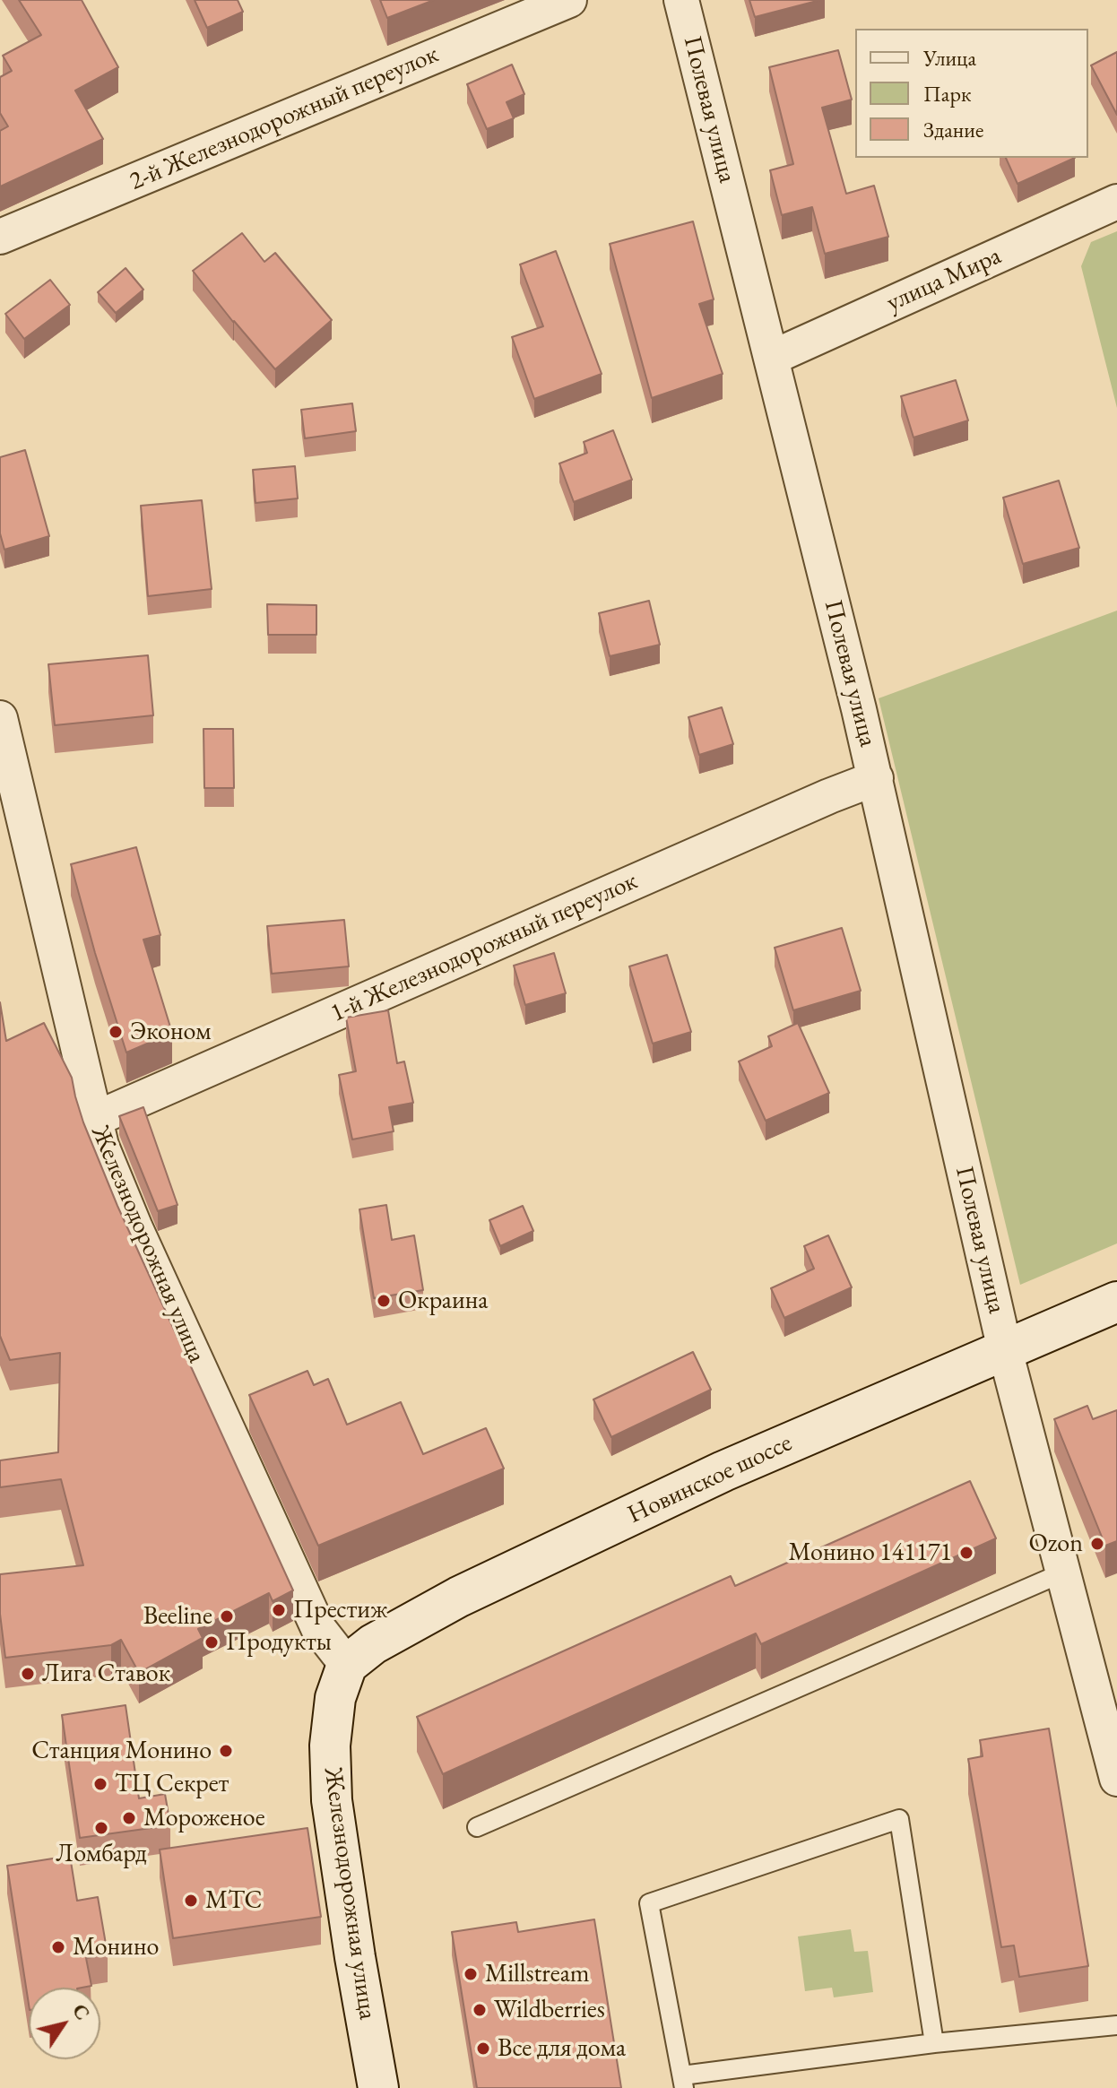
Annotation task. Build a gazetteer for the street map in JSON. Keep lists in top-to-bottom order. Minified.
{"streets":{"main road":["Железнодорожная улица","Новинское шоссе"],"street":["Полевая улица","2-й Железнодорожный переулок","улица Мира","1-й Железнодорожный переулок"]},"crossings":[["Полевая улица","улица Мира"],["Полевая улица","1-й Железнодорожный переулок"],["Полевая улица","Новинское шоссе"],["1-й Железнодорожный переулок","Железнодорожная улица"],["Железнодорожная улица","Новинское шоссе"]],"places":["Эконом","Окраина","Ozon","Монино 141171","Престиж","Beeline","Продукты","Лига Ставок","Станция Монино","ТЦ Секрет","Мороженое","Ломбард","МТС","Монино","Millstream","Wildberries","Все для дома"],"legend":["Улица","Парк","Здание"],"north":"top right"}
